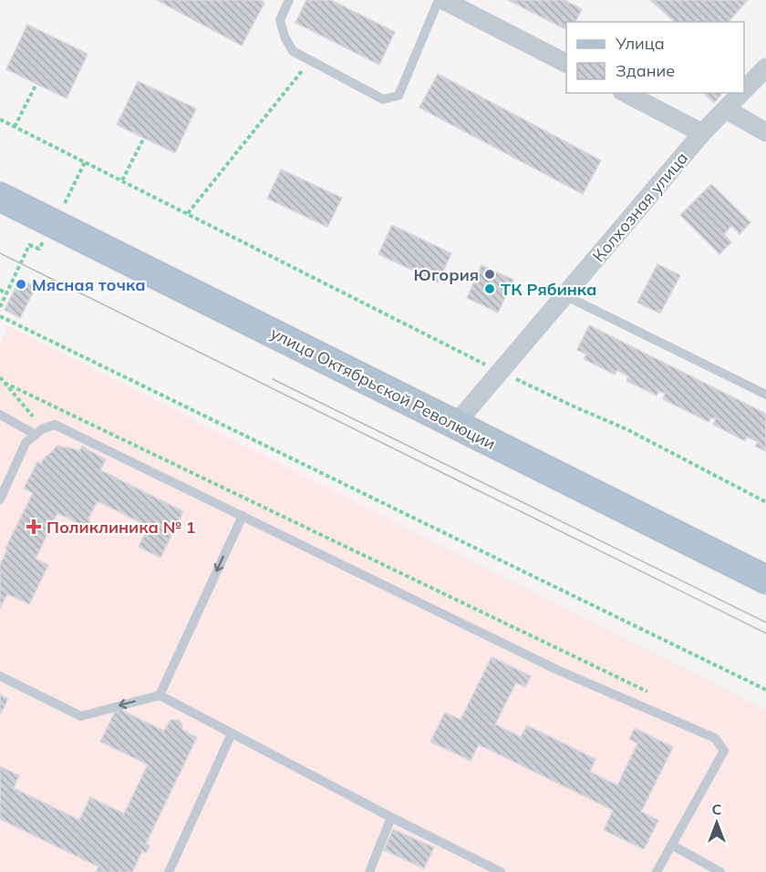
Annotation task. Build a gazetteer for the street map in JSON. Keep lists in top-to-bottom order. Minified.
{"streets":{"main road":["улица Октябрьской Революции"],"street":["Колхозная улица"]},"crossings":[["Колхозная улица","улица Октябрьской Революции"]],"places":{"other":["Югория","Мясная точка","ТК Рябинка"],"health":["Поликлиника № 1"]},"legend":["Улица","Здание"],"north":"top"}
